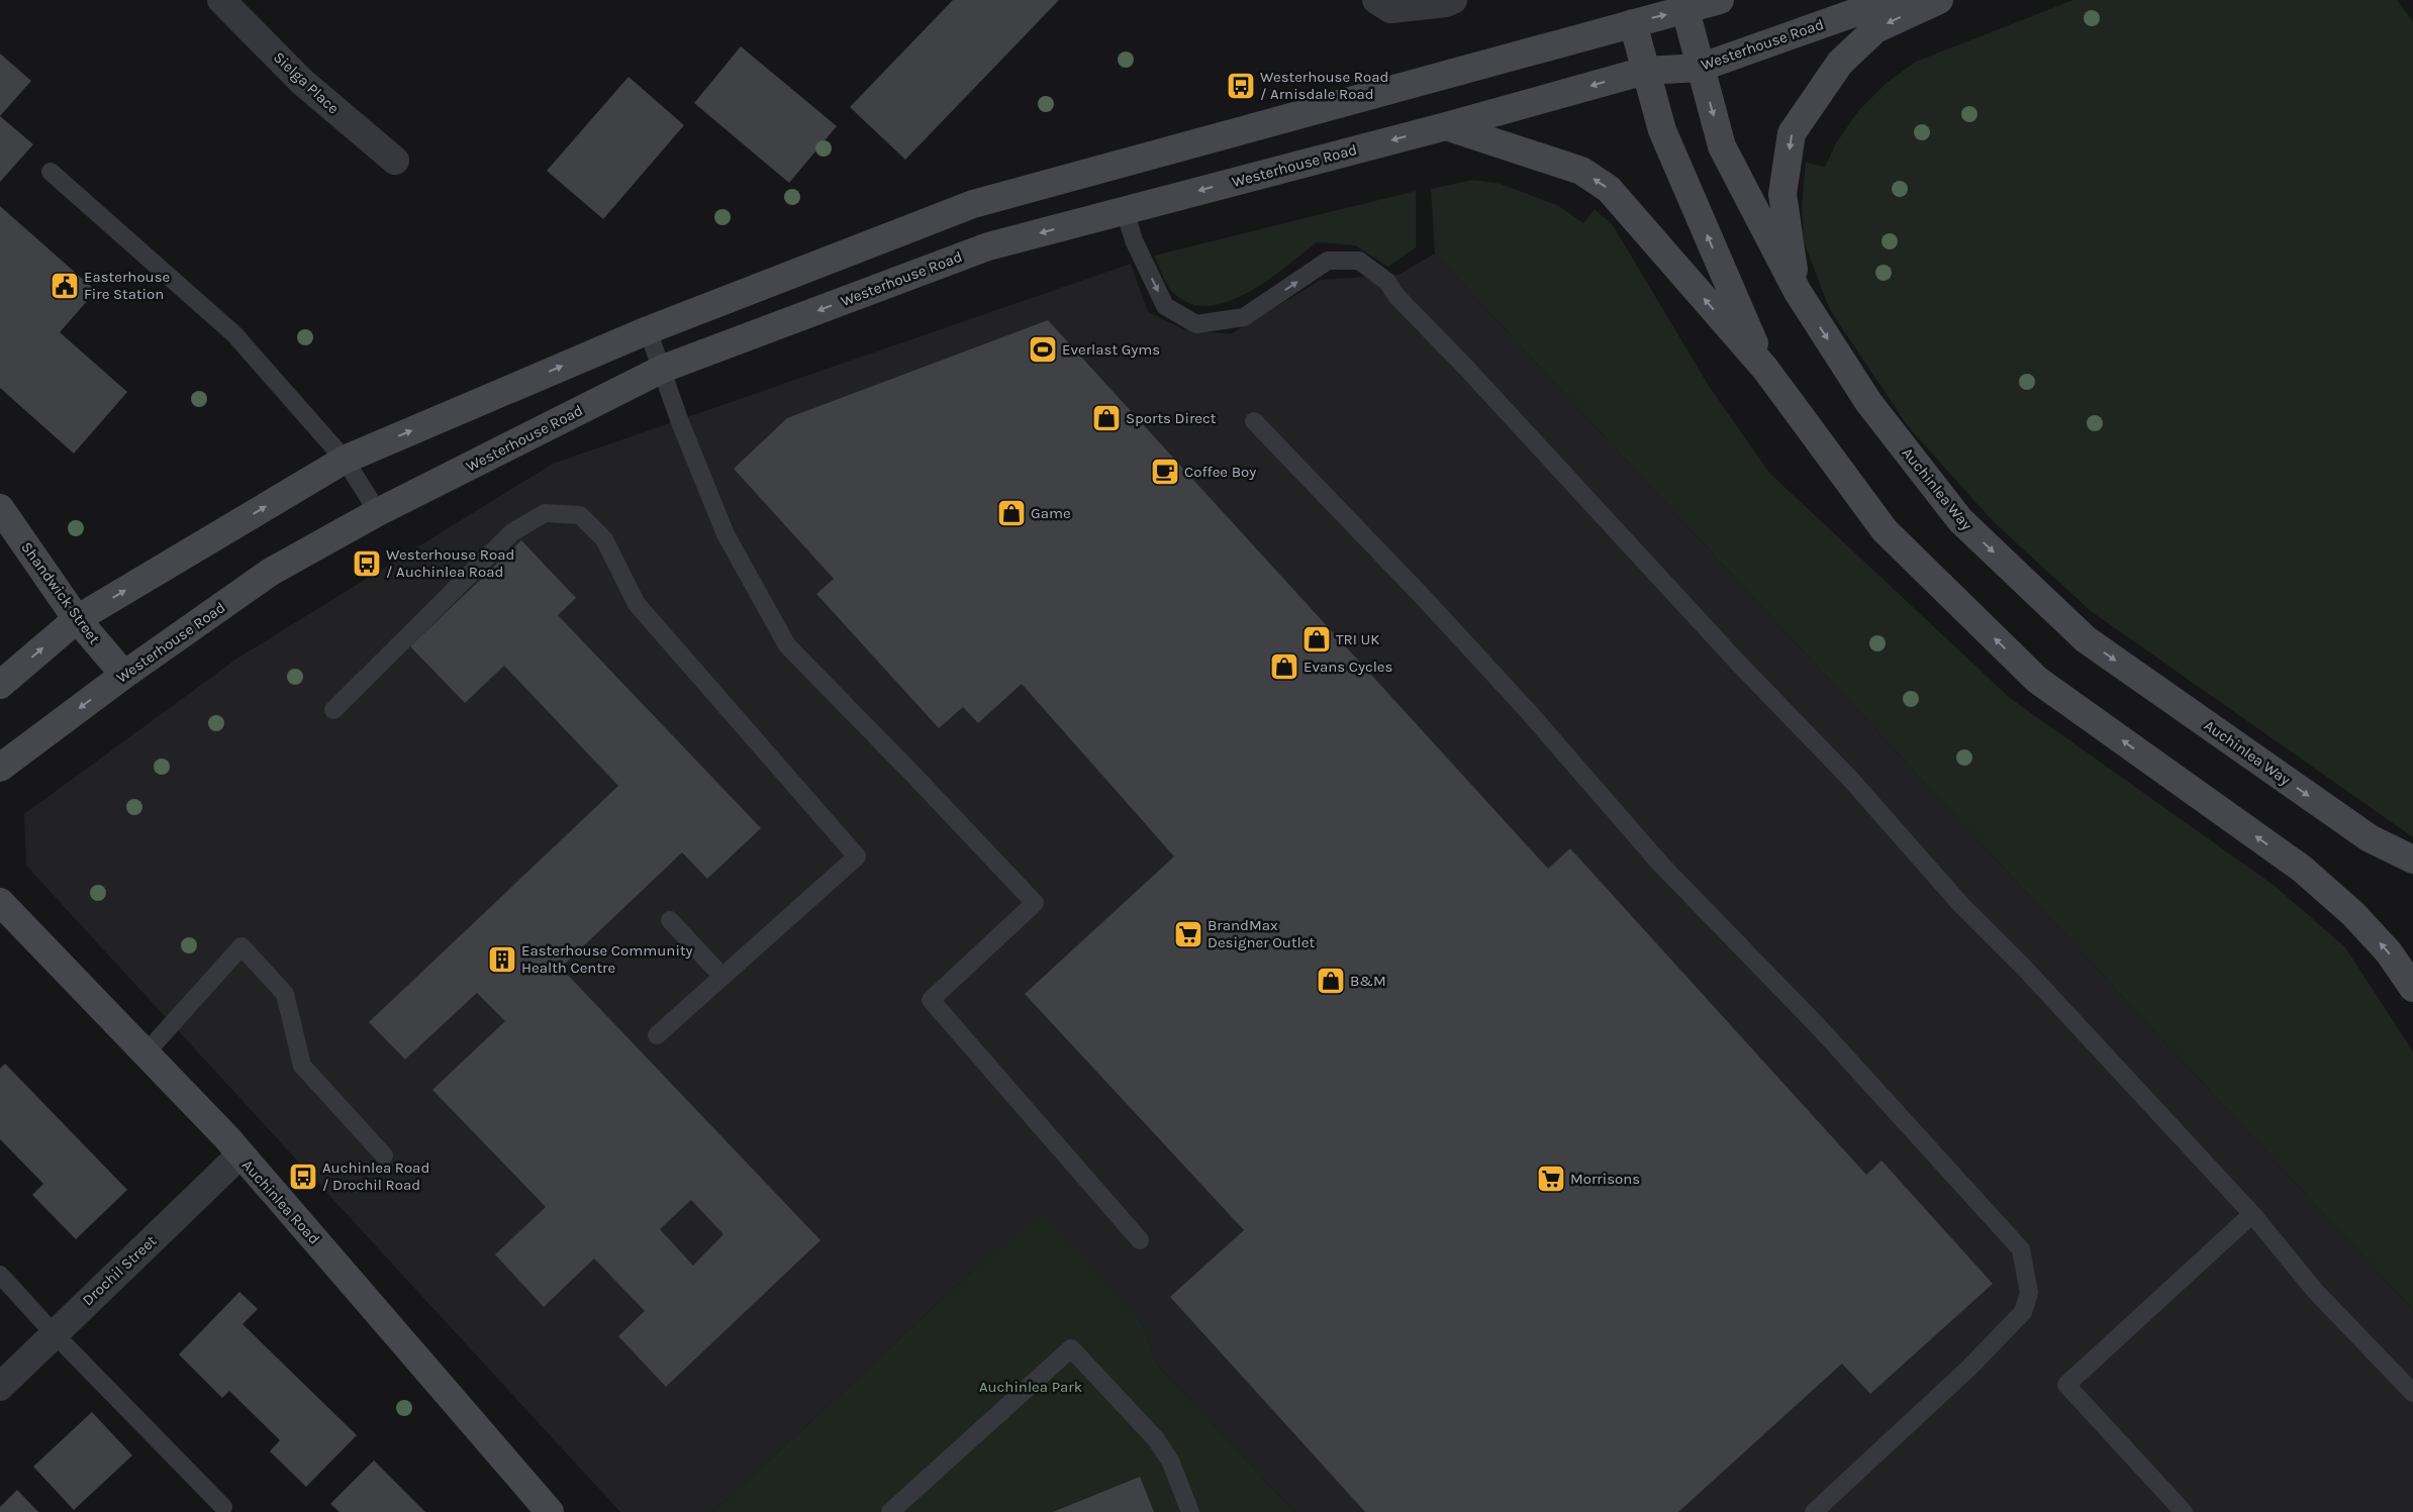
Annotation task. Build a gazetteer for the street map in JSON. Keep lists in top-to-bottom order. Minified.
{"streets":{"street":["Westerhouse Road","Sielga Place","Auchinlea Way","Shandwick Street","Auchinlea Road","Drochil Street"]},"crossings":[["Westerhouse Road","Auchinlea Way"],["Westerhouse Road","Shandwick Street"],["Auchinlea Road","Drochil Street"]],"parks":["Auchinlea Park"],"places":{"bus stop":["Westerhouse Road / Arnisdale Road","Westerhouse Road / Auchinlea Road","Auchinlea Road / Drochil Road"],"public building":["Easterhouse Fire Station"],"sports":["Everlast Gyms"],"shop":["Sports Direct","Game","TRI UK","Evans Cycles","B&M"],"cafe":["Coffee Boy"],"supermarket":["BrandMax Designer Outlet","Morrisons"],"building":["Easterhouse Community Health Centre"]}}
